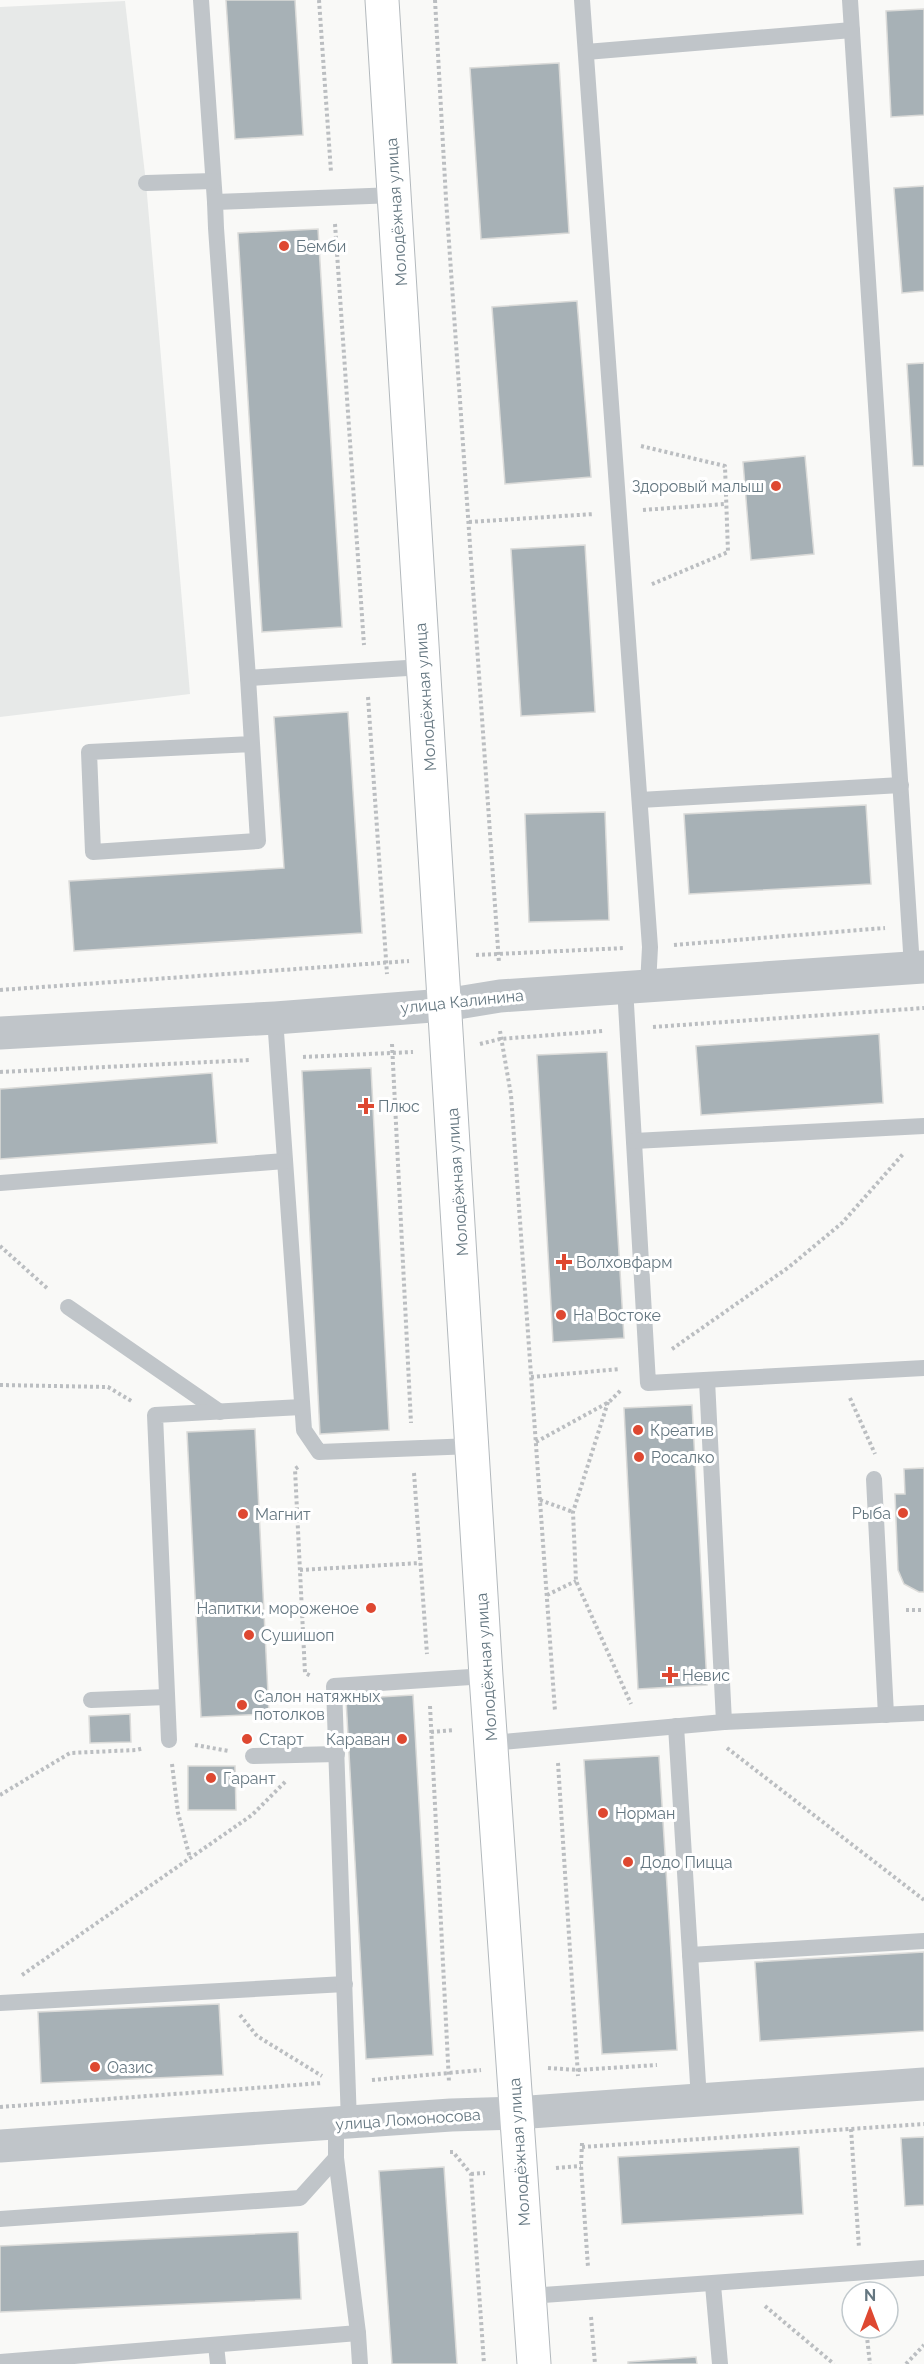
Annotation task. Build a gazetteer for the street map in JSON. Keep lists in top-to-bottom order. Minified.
{"streets":{"main road":["Молодёжная улица"],"street":["улица Калинина","улица Ломоносова"]},"crossings":[["Молодёжная улица","улица Калинина"],["Молодёжная улица","улица Ломоносова"]],"places":{"other":["Бемби","Здоровый малыш","На Востоке","Креатив","Росалко","Рыба","Магнит","Напитки, мороженое","Сушишоп","Салон натяжных потолков","Старт","Караван","Гарант","Норман","Додо Пицца","Оазис"],"health":["Плюс","Волховфарм","Невис"]},"north":"top"}
